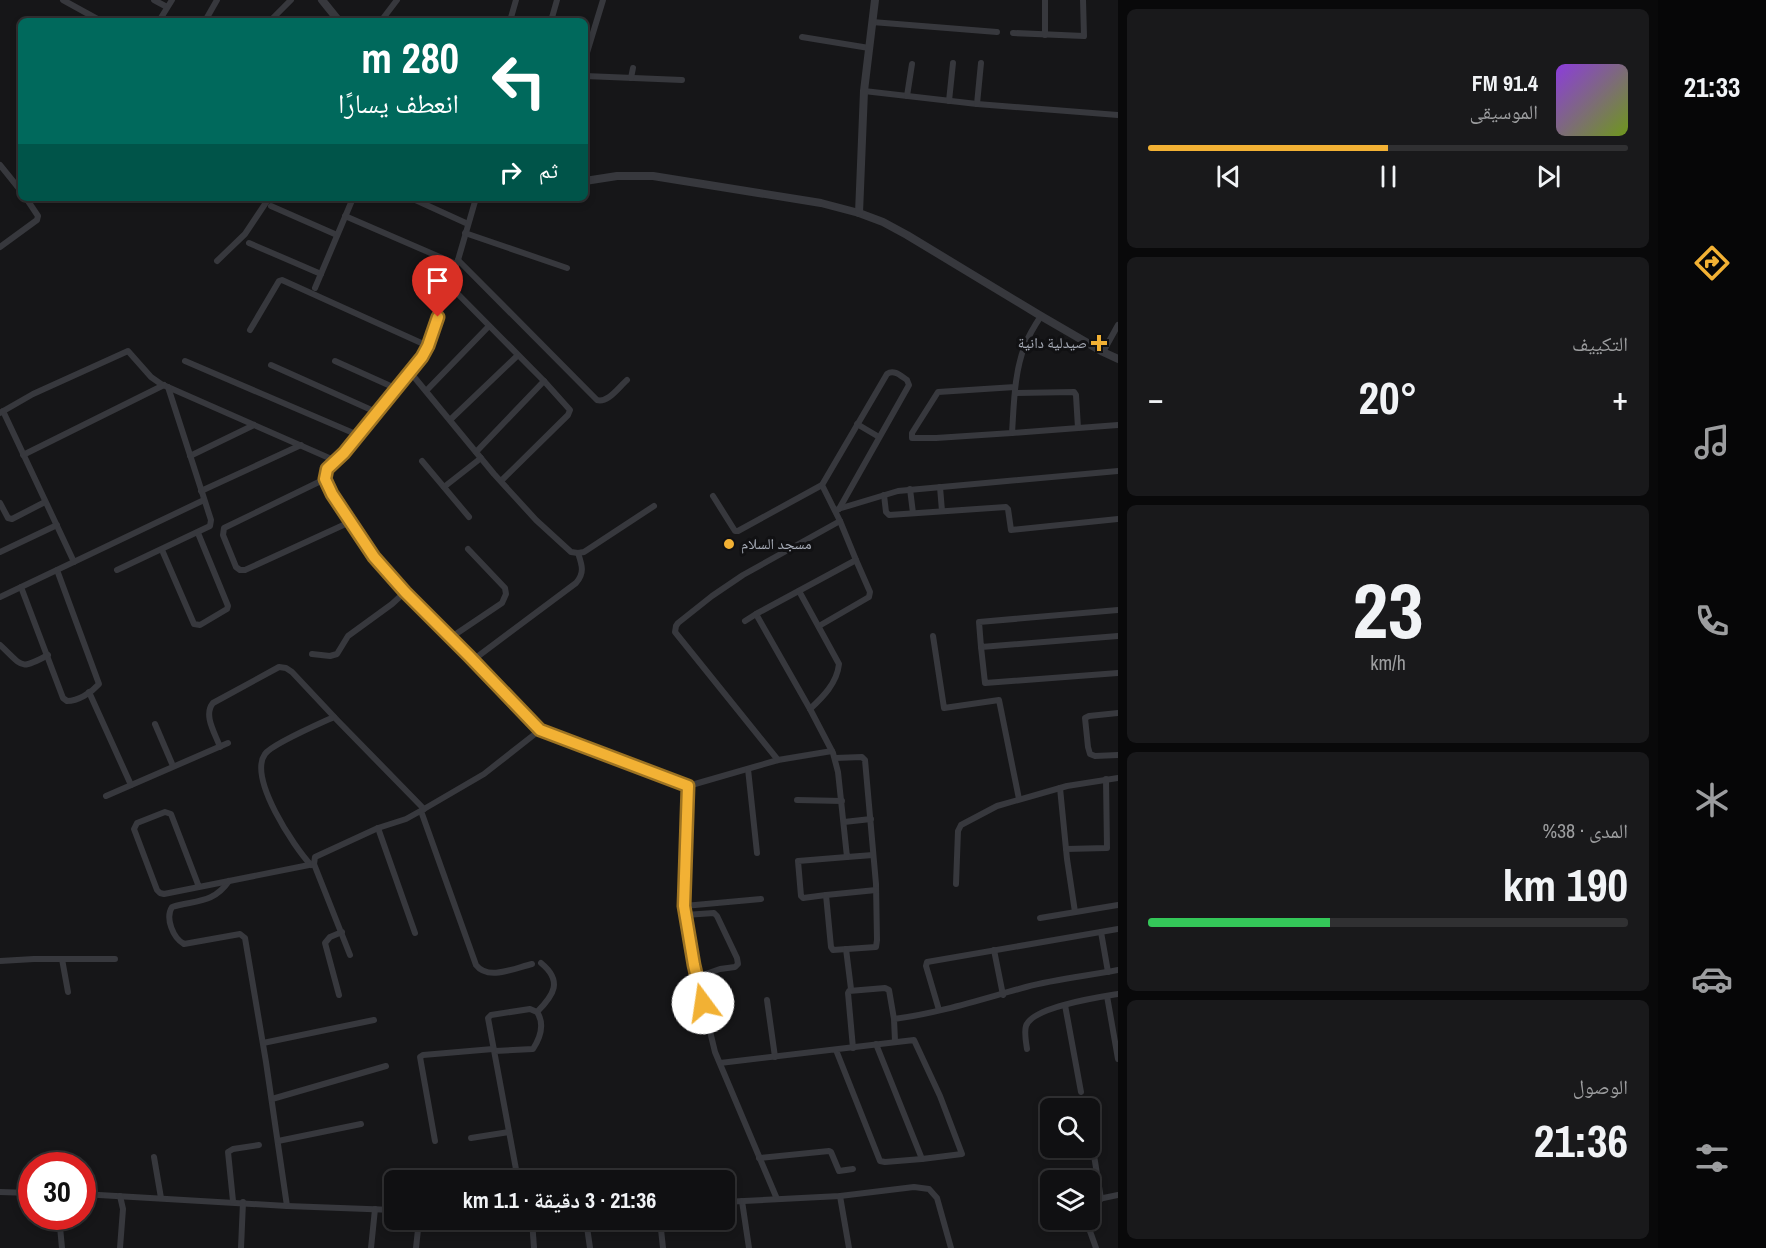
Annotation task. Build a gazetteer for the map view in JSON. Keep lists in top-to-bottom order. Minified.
{"places":{"health":["صيدلية دانية"],"other":["مسجد السلام"]},"page":{"tabs":"21:33","turn":["280 m","انعطف يسارًا"],"song":["91.4 FM","الموسيقى"],"then":"ثم","tile":["التكييف",["23","km/h"],["المدى · 38%","190 km"],["الوصول","21:36"]],"heat":["−","20°","+"],"limit":"30","trip":"21:36 · 3 دقيقة · 1.1 km"}}
